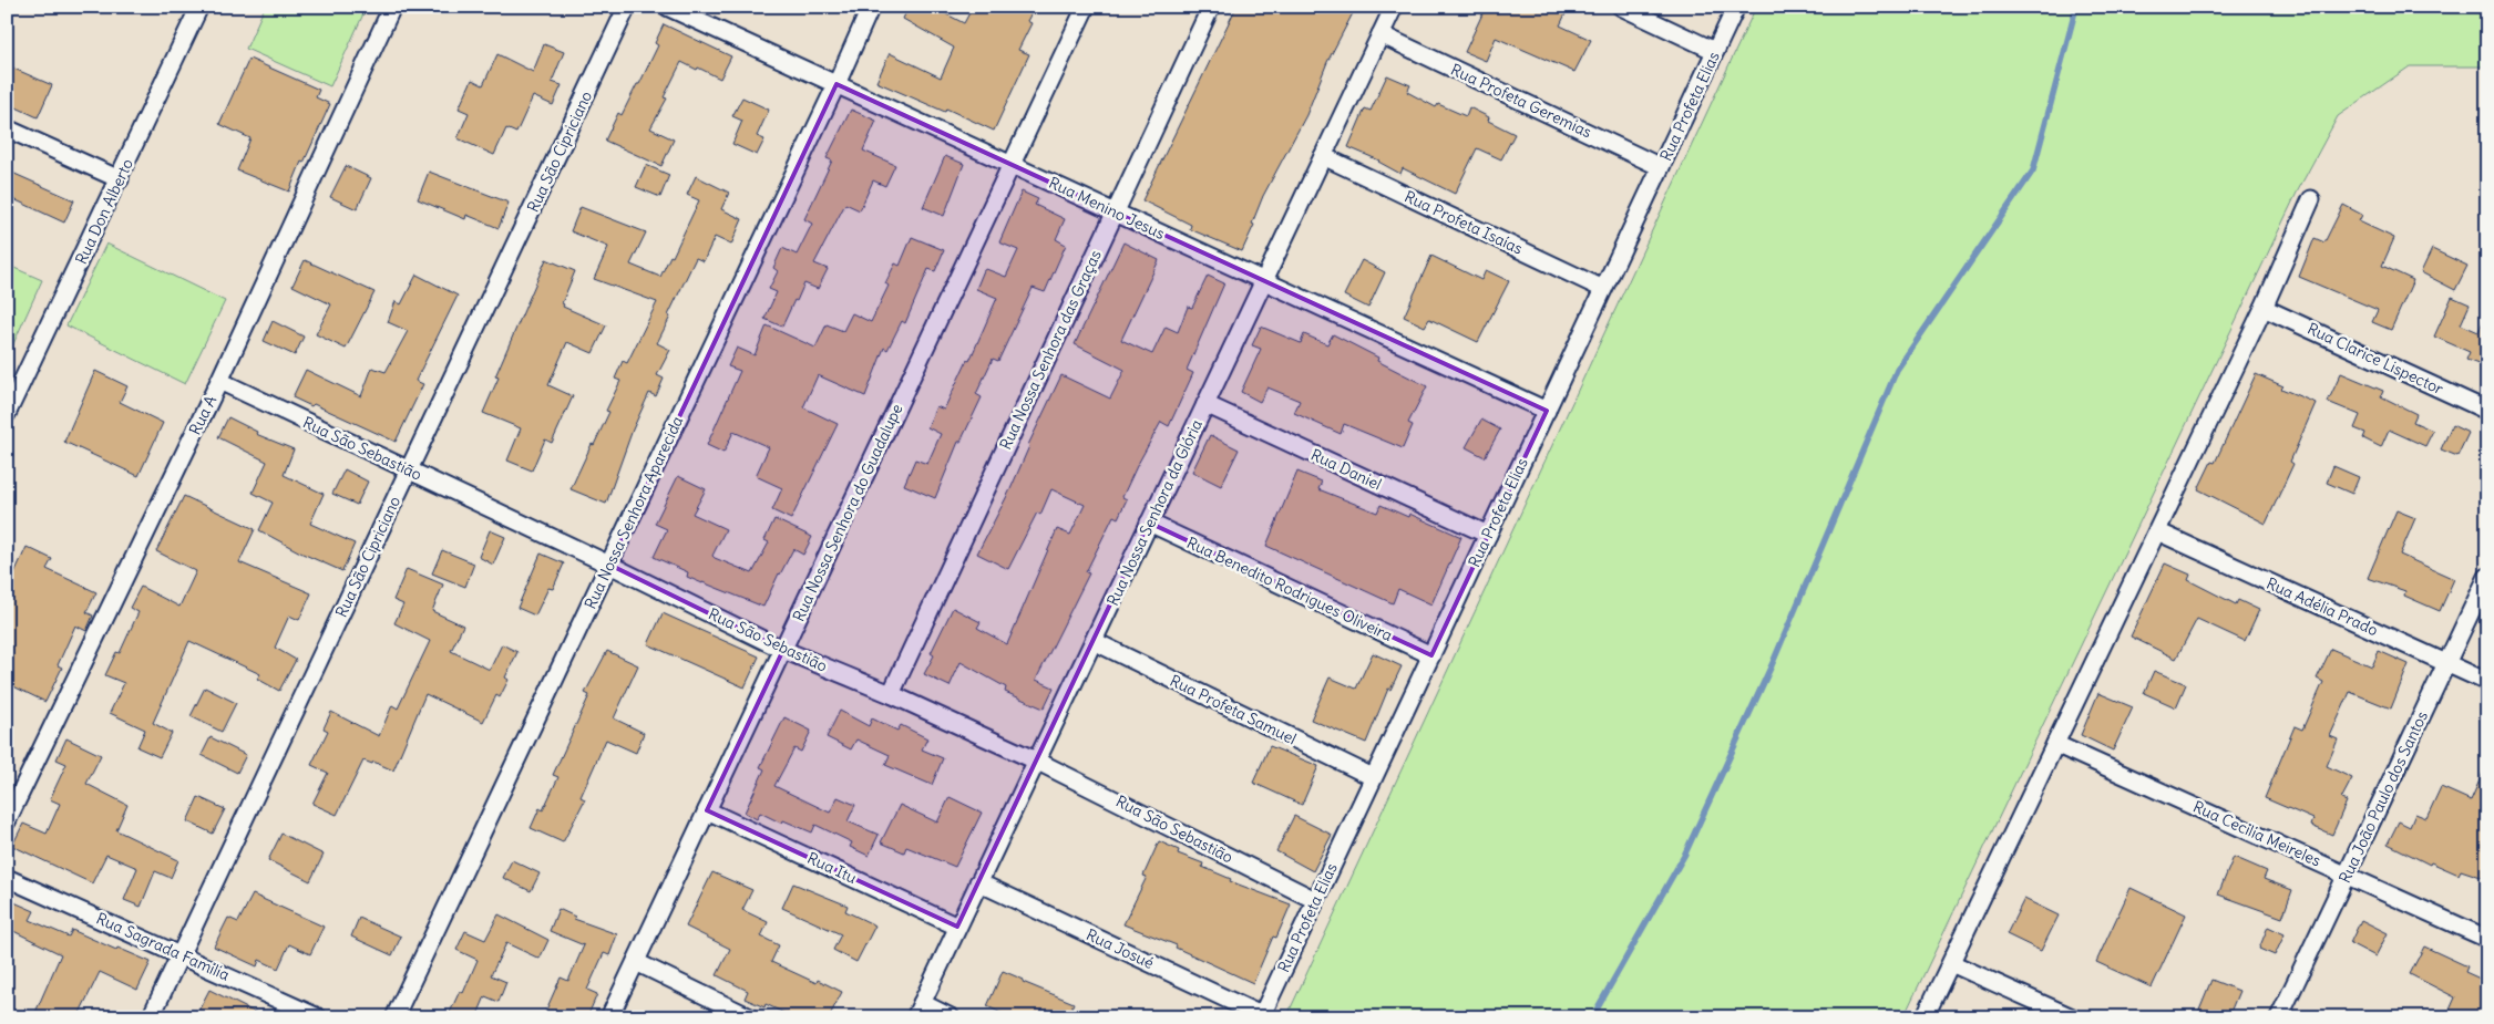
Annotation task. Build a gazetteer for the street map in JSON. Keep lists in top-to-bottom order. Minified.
{"streets":{"street":["Rua Profeta Geremias","Rua Profeta Elias","Rua São Cipriciano","Rua Menino Jesus","Rua Don Alberto","Rua Profeta Isaías","Rua Nossa Senhora das Graças","Rua Clarice Lispector","Rua A","Rua São Sebastião","Rua Daniel","Rua Nossa Senhora Aparecida","Rua Nossa Senhora do Guadalupe","Rua Nossa Senhora da Glória","Rua Benedito Rodrigues Oliveira","Rua Adélia Prado","Rua Profeta Samuel","Rua João Paulo dos Santos","Rua Cecília Meireles","Rua Itu","Rua Sagrada Família","Rua Josué"]},"crossings":[["Rua Profeta Geremias","Rua Profeta Elias"],["Rua Profeta Geremias","Rua Nossa Senhora da Glória"],["Rua Profeta Elias","Rua Menino Jesus"],["Rua Profeta Elias","Rua Profeta Isaías"],["Rua Profeta Elias","Rua São Sebastião"],["Rua Profeta Elias","Rua Daniel"],["Rua Profeta Elias","Rua Benedito Rodrigues Oliveira"],["Rua Profeta Elias","Rua Profeta Samuel"],["Rua Profeta Elias","Rua Josué"],["Rua São Cipriciano","Rua São Sebastião"],["Rua São Cipriciano","Rua Sagrada Família"],["Rua Menino Jesus","Rua Nossa Senhora das Graças"],["Rua Menino Jesus","Rua Nossa Senhora Aparecida"],["Rua Menino Jesus","Rua Nossa Senhora do Guadalupe"],["Rua Menino Jesus","Rua Nossa Senhora da Glória"],["Rua Profeta Isaías","Rua Nossa Senhora da Glória"],["Rua Nossa Senhora das Graças","Rua São Sebastião"],["Rua A","Rua São Sebastião"],["Rua São Sebastião","Rua Nossa Senhora Aparecida"],["Rua São Sebastião","Rua Nossa Senhora do Guadalupe"],["Rua São Sebastião","Rua Nossa Senhora da Glória"],["Rua Daniel","Rua Nossa Senhora da Glória"],["Rua Nossa Senhora do Guadalupe","Rua Itu"],["Rua Nossa Senhora da Glória","Rua Benedito Rodrigues Oliveira"],["Rua Nossa Senhora da Glória","Rua Profeta Samuel"],["Rua Nossa Senhora da Glória","Rua Itu"],["Rua Nossa Senhora da Glória","Rua Josué"],["Rua Adélia Prado","Rua João Paulo dos Santos"],["Rua João Paulo dos Santos","Rua Cecília Meireles"]]}
